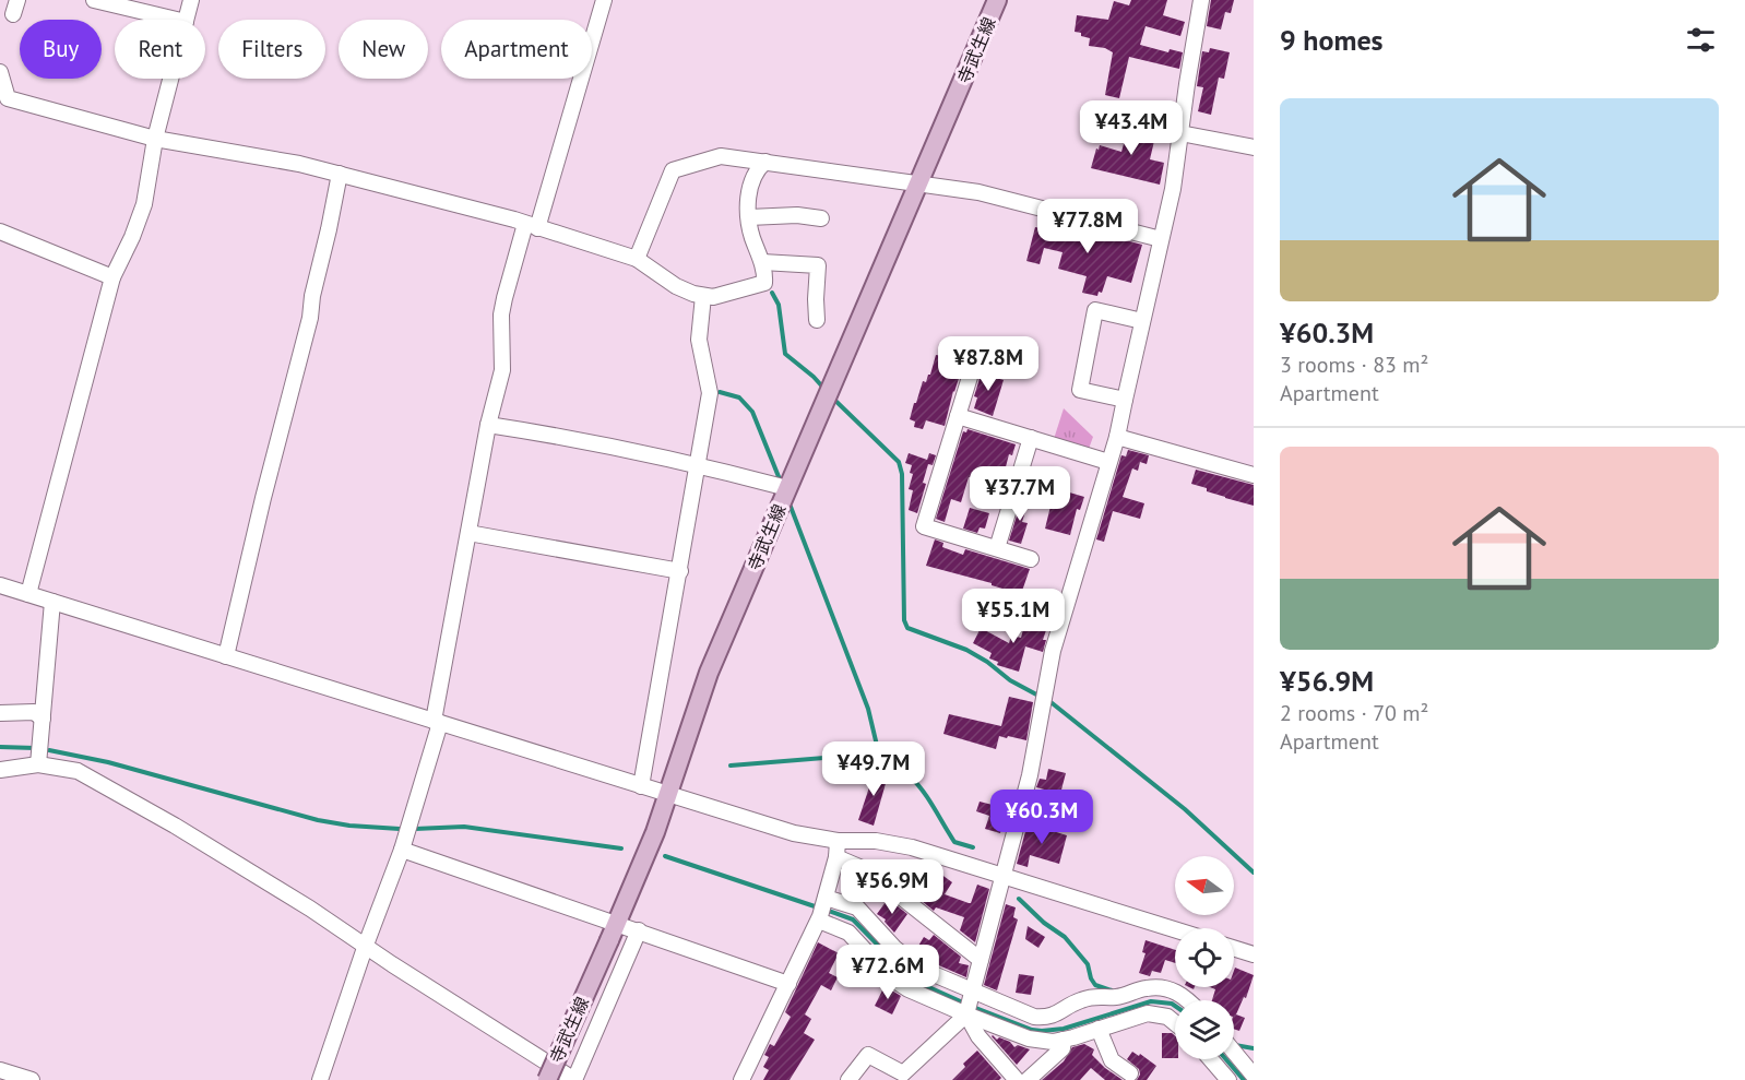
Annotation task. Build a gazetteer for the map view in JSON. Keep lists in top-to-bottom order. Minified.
{"streets":{"main road":["寺武生線"]},"north":"left","page":{"heading":"9 homes","chip":["Buy","Rent","Filters","New","Apartment"],"list":[{"name":"¥60.3M","note":"3 rooms · 83 m² · Apartment"},{"name":"¥56.9M","note":"2 rooms · 70 m² · Apartment"}],"price":["¥43.4M","¥77.8M","¥87.8M","¥37.7M","¥55.1M","¥49.7M","¥60.3M","¥56.9M","¥72.6M"]}}
